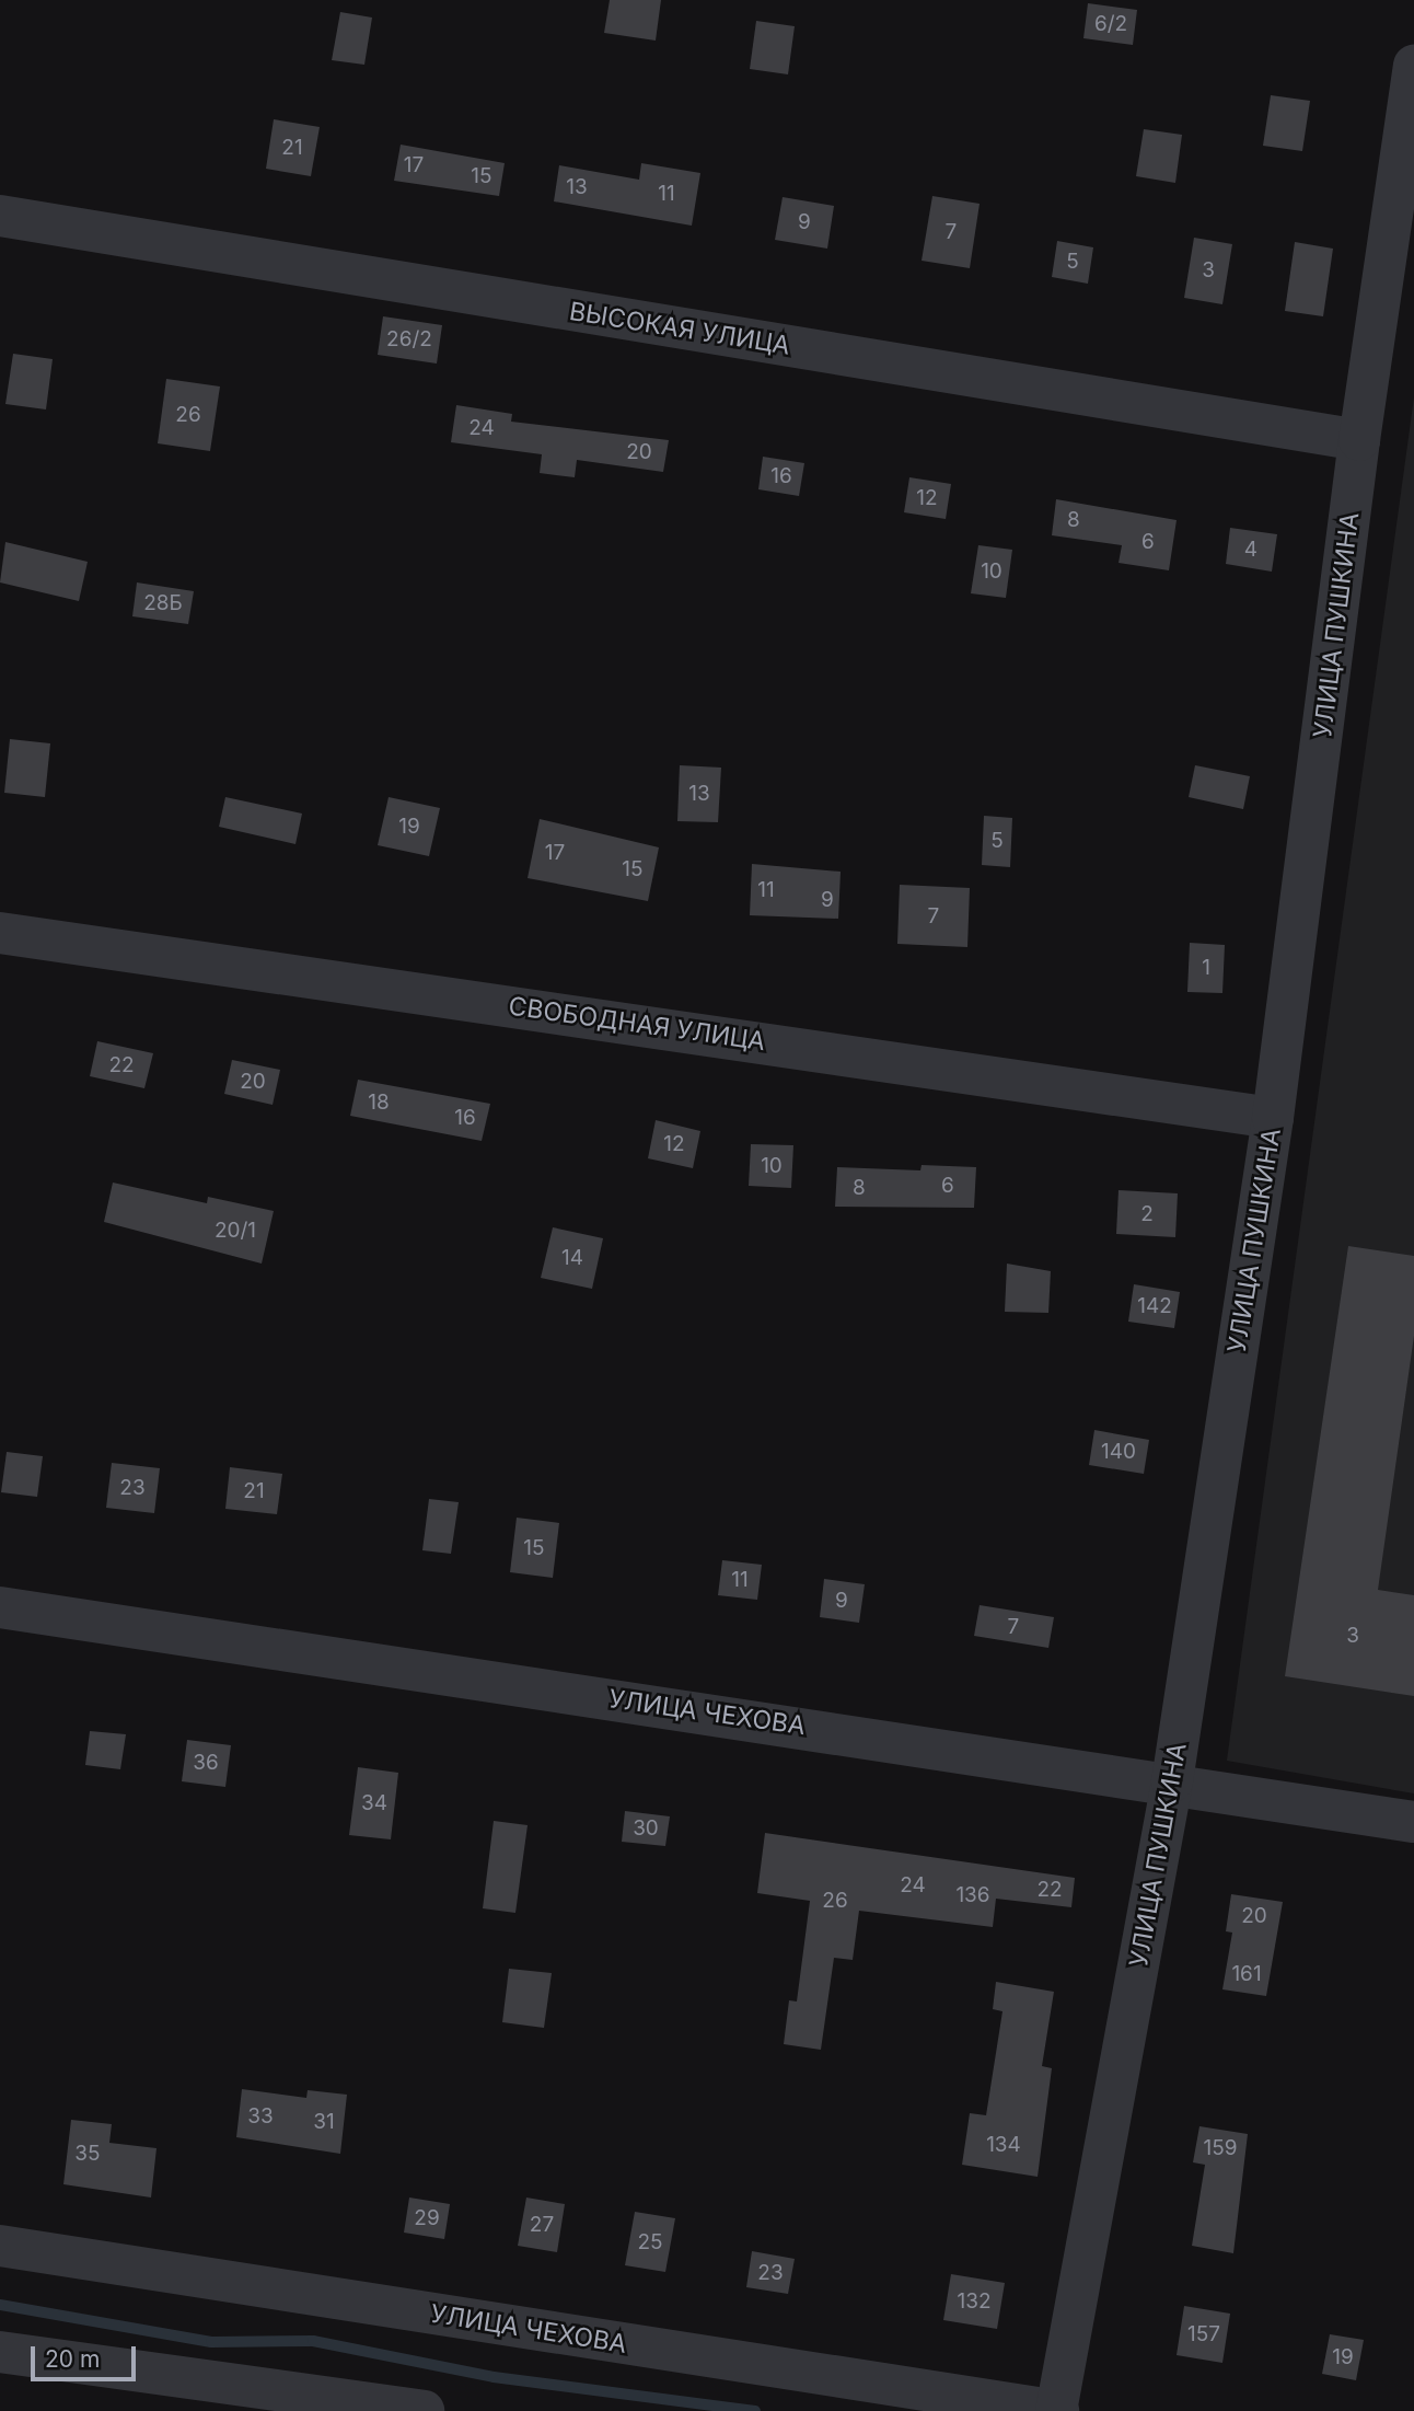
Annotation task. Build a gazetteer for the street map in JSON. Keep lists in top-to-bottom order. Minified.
{"streets":{"street":["ВЫСОКАЯ УЛИЦА","УЛИЦА ПУШКИНА","СВОБОДНАЯ УЛИЦА","УЛИЦА ЧЕХОВА"]},"crossings":[["ВЫСОКАЯ УЛИЦА","УЛИЦА ПУШКИНА"],["УЛИЦА ПУШКИНА","СВОБОДНАЯ УЛИЦА"],["УЛИЦА ПУШКИНА","УЛИЦА ЧЕХОВА"]],"house_numbers":["6/2","21","17","15","13","11","9","7","5","3","26/2","26","24","20","16","12","8","6","4","10","28Б","13","19","5","17","15","11","9","7","1","22","20","18","16","12","10","6","8","2","20/1","14","142","140","23","21","15","11","9","7","3","36","34","30","24","22","136","26","20","161","33","31","134","159","35","29","27","25","23","132","157","19"],"scale_bar":"20 m"}
